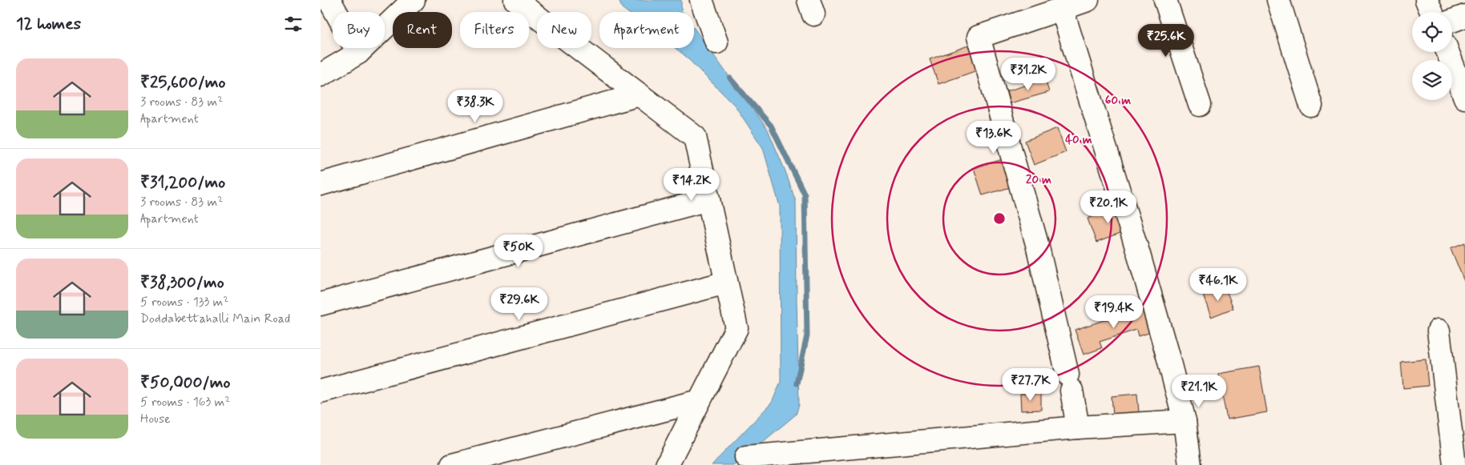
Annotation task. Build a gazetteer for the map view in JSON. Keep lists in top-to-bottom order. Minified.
{"page":{"heading":"12 homes","chip":["Buy","Rent","Filters","New","Apartment"],"price":["₹25.6K","₹31.2K","₹38.3K","₹13.6K","₹14.2K","₹20.1K","₹50K","₹46.1K","₹29.6K","₹19.4K","₹27.7K","₹21.1K"],"list":[{"name":"₹25,600/mo","note":"3 rooms · 83 m² · Apartment"},{"name":"₹31,200/mo","note":"3 rooms · 83 m² · Apartment"},{"name":"₹38,300/mo","note":"5 rooms · 133 m² · Doddabettahalli Main Road"},{"name":"₹50,000/mo","note":"5 rooms · 163 m² · House"}]},"rings":["60 m","40 m","20 m"]}
